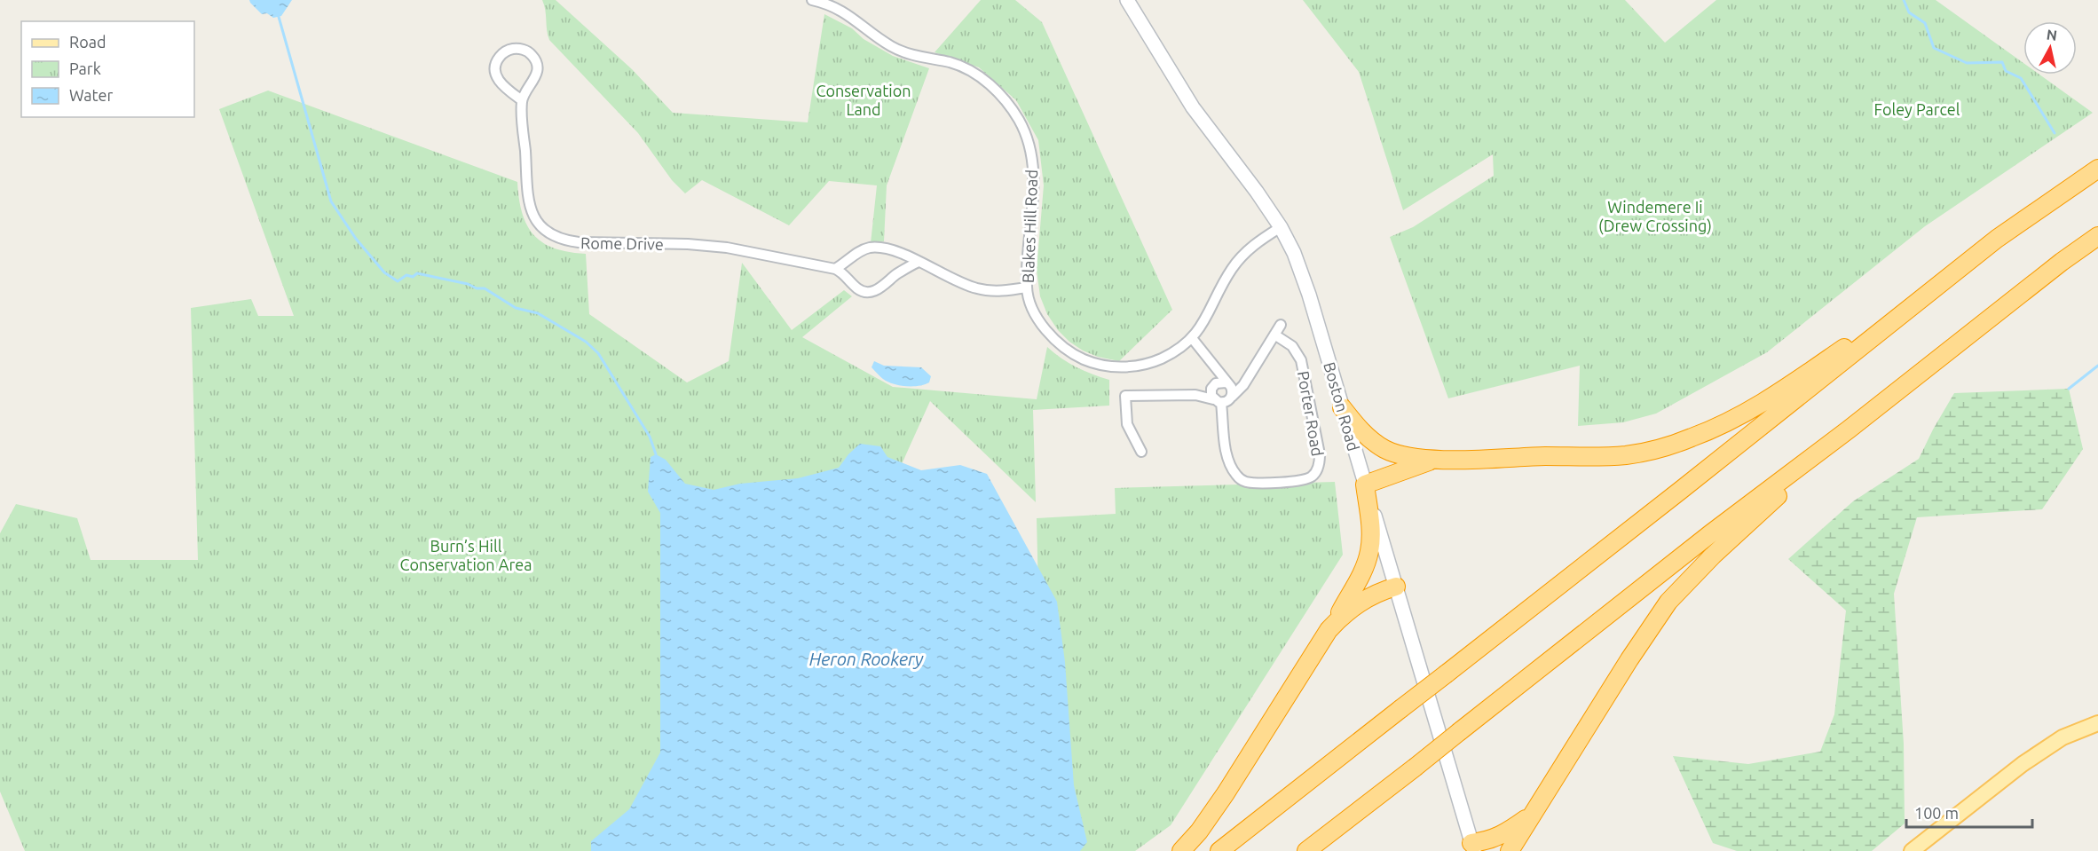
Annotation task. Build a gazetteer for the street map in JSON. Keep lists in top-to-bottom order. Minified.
{"streets":{"main road":["Boston Road"],"street":["Blakes Hill Road","Rome Drive","Porter Road"]},"crossings":[["Blakes Hill Road","Boston Road"]],"water":["Heron Rookery"],"parks":["Conservation Land","Foley Parcel","Windemere Ii (Drew Crossing)","Burn’s Hill Conservation Area"],"legend":["Road","Park","Water"],"scale_bar":"100 m","north":"top"}
